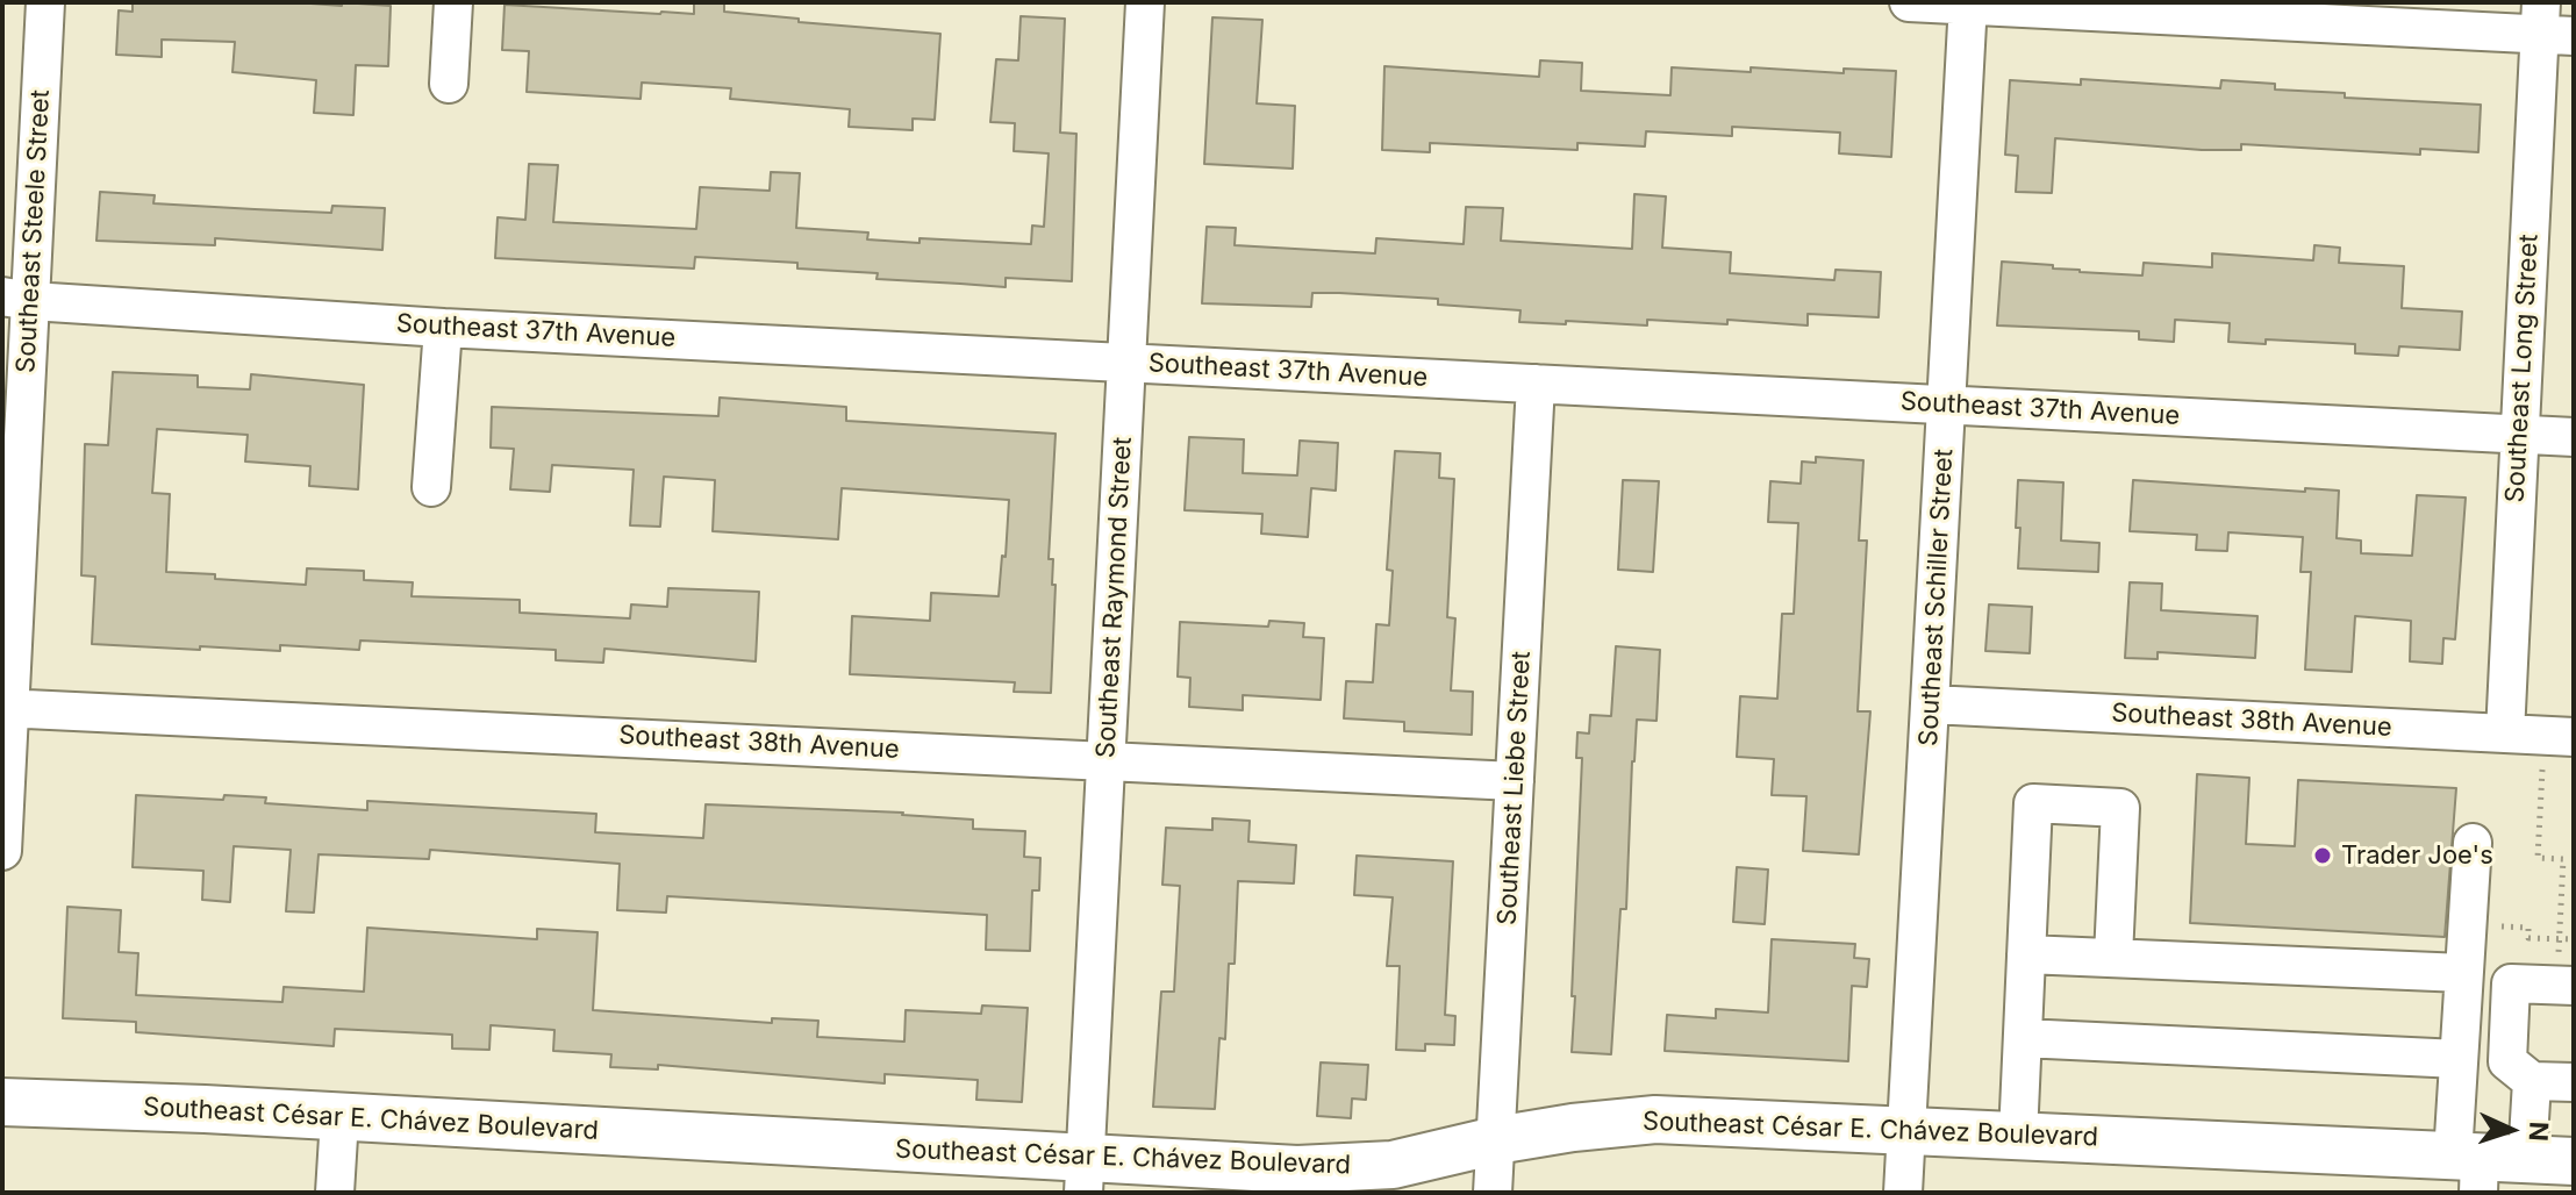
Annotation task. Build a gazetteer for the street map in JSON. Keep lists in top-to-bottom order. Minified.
{"streets":{"main road":["Southeast César E. Chávez Boulevard"],"street":["Southeast Steele Street","Southeast 37th Avenue","Southeast Long Street","Southeast Raymond Street","Southeast Schiller Street","Southeast 38th Avenue","Southeast Liebe Street"]},"crossings":[["Southeast Steele Street","Southeast 37th Avenue"],["Southeast Steele Street","Southeast 38th Avenue"],["Southeast 37th Avenue","Southeast Long Street"],["Southeast 37th Avenue","Southeast Raymond Street"],["Southeast 37th Avenue","Southeast Schiller Street"],["Southeast 37th Avenue","Southeast Liebe Street"],["Southeast Long Street","Southeast 38th Avenue"],["Southeast Raymond Street","Southeast 38th Avenue"],["Southeast Raymond Street","Southeast César E. Chávez Boulevard"],["Southeast Schiller Street","Southeast 38th Avenue"],["Southeast Schiller Street","Southeast César E. Chávez Boulevard"],["Southeast 38th Avenue","Southeast Liebe Street"],["Southeast Liebe Street","Southeast César E. Chávez Boulevard"]],"places":["Trader Joe's"],"north":"right"}
